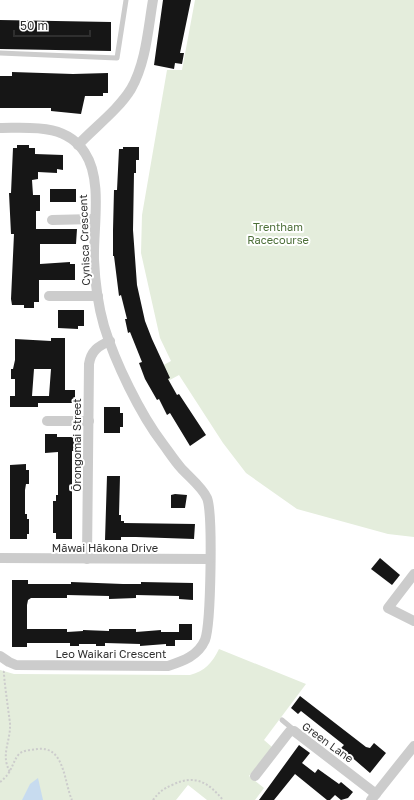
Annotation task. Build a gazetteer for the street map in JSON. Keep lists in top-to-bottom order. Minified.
{"streets":{"street":["Cynisca Crescent","Ōrongomai Street","Māwai Hākona Drive","Leo Waikari Crescent","Green Lane"]},"crossings":[["Cynisca Crescent","Ōrongomai Street"],["Cynisca Crescent","Māwai Hākona Drive"],["Cynisca Crescent","Leo Waikari Crescent"],["Ōrongomai Street","Māwai Hākona Drive"],["Māwai Hākona Drive","Leo Waikari Crescent"]],"parks":["Trentham Racecourse"],"scale_bar":"50 m"}
